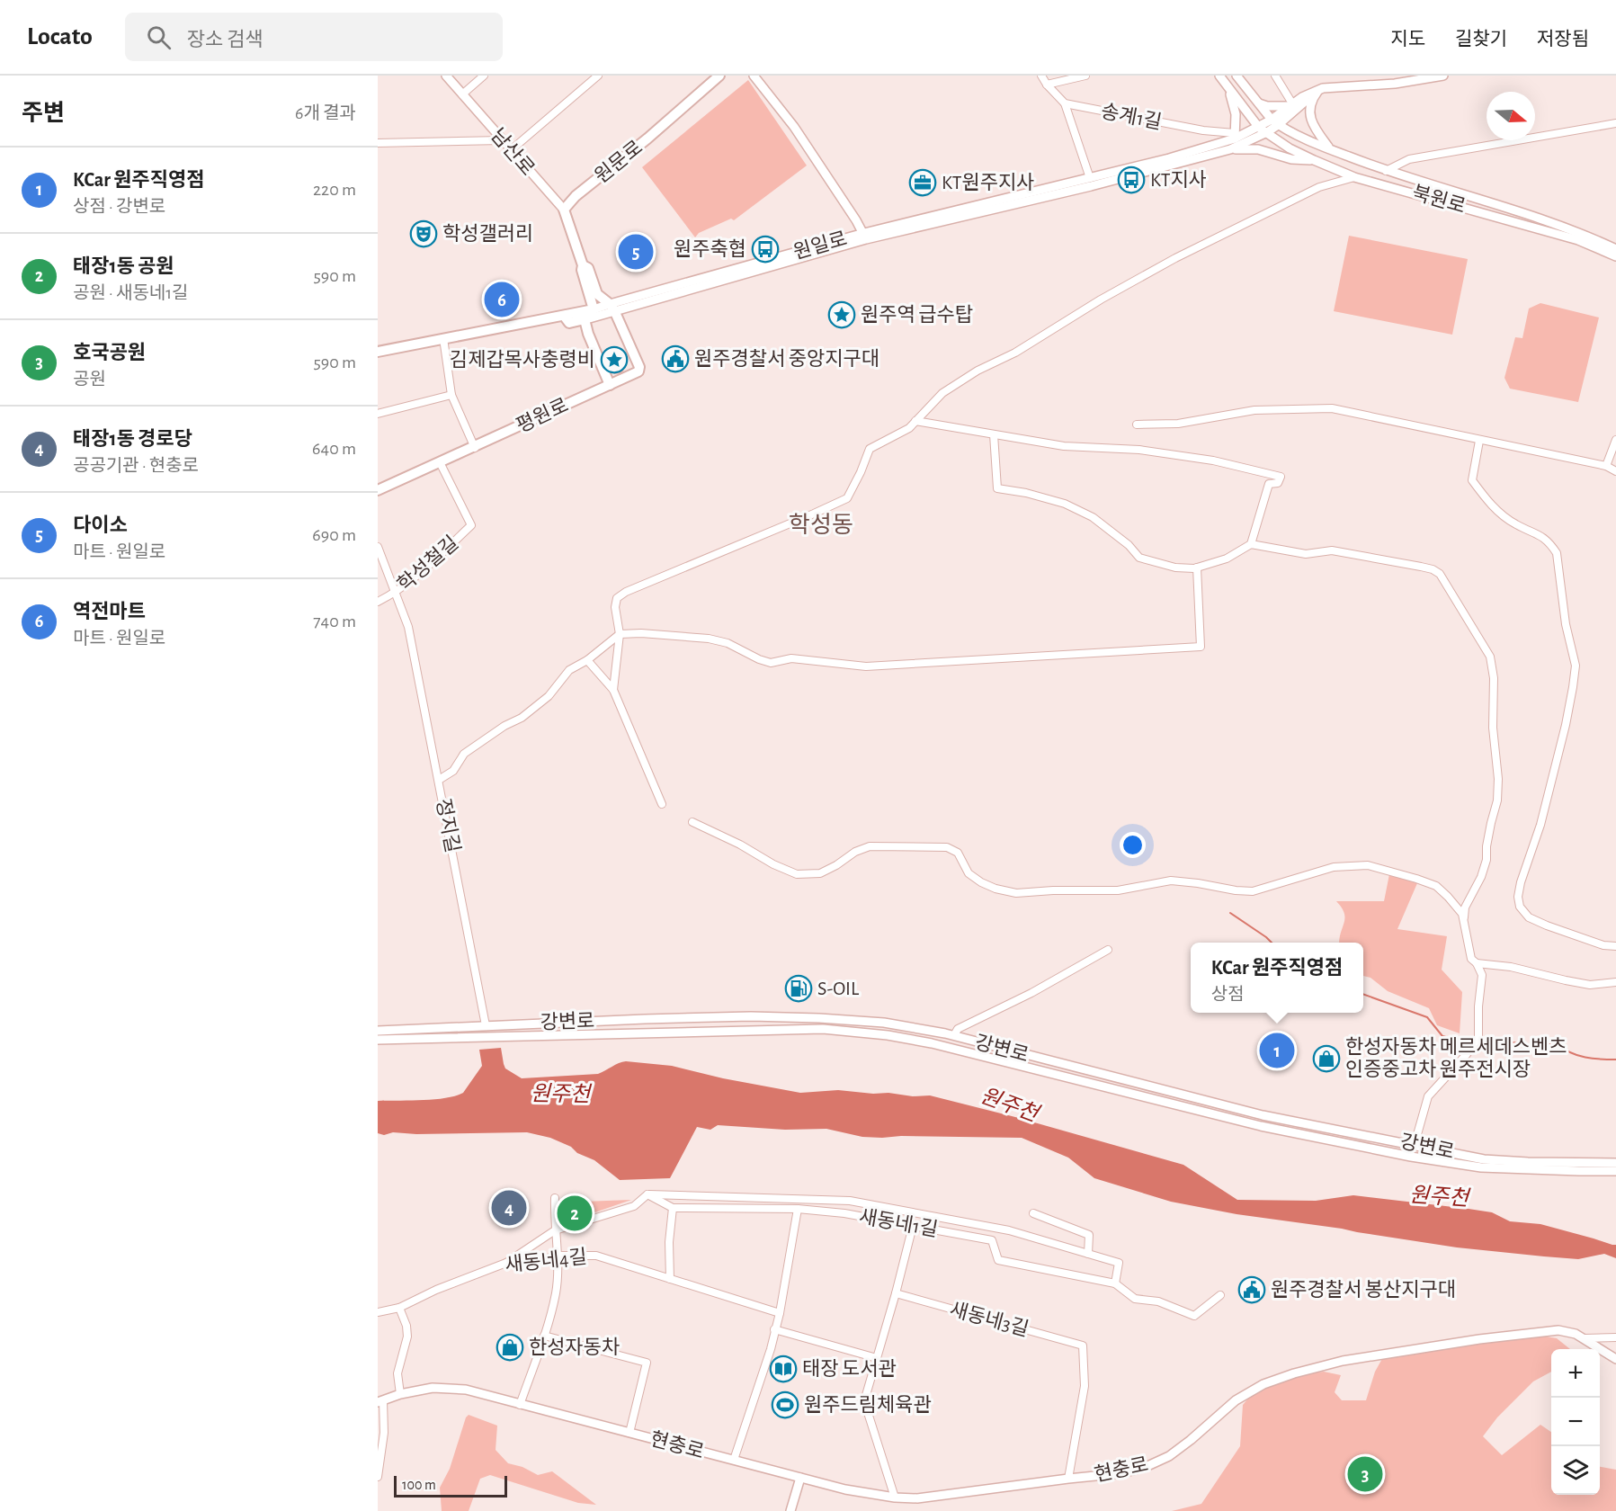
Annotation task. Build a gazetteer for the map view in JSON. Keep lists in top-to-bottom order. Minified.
{"streets":{"main road":["원문로","원일로","평원로"],"street":["송계1길","남산로","북원로","학성철길","정지길","강변로","새동네1길","새동네4길","새동네3길","현충로"]},"crossings":[["송계1길","원일로"],["남산로","원문로"],["북원로","원일로"],["원일로","평원로"],["평원로","학성철길"],["학성철길","정지길"],["정지길","강변로"],["새동네3길","현충로"]],"districts":["학성동"],"water":["원주천"],"places":{"bus stop":["KT지사","원주축협"],"office":["KT원주지사"],"theatre":["학성갤러리"],"place":["원주역 급수탑","김제갑목사충령비"],"public building":["원주경찰서 중앙지구대","원주경찰서 봉산지구대"],"fuel station":["S-OIL"],"shop":["한성자동차 메르세데스벤츠 인증중고차 원주전시장","한성자동차"],"library":["태장 도서관"],"sports":["원주드림체육관"]},"scale_bar":"100 m","north":"right","page":{"header":"Locato","search":"장소 검색","nav":["지도","길찾기","저장됨"],"heading":["주변","6개 결과"],"list":[{"mark":"1","name":"KCar 원주직영점","note":"상점 · 강변로","value":"220 m"},{"mark":"2","name":"태장1동 공원","note":"공원 · 새동네1길","value":"590 m"},{"mark":"3","name":"호국공원","note":"공원","value":"590 m"},{"mark":"4","name":"태장1동 경로당","note":"공공기관 · 현충로","value":"640 m"},{"mark":"5","name":"다이소","note":"마트 · 원일로","value":"690 m"},{"mark":"6","name":"역전마트","note":"마트 · 원일로","value":"740 m"}],"pins":["5","6","1","4","2","3"],"popup":["KCar 원주직영점","상점"],"map_buttons":["+","−"],"scale":"100 m"}}
